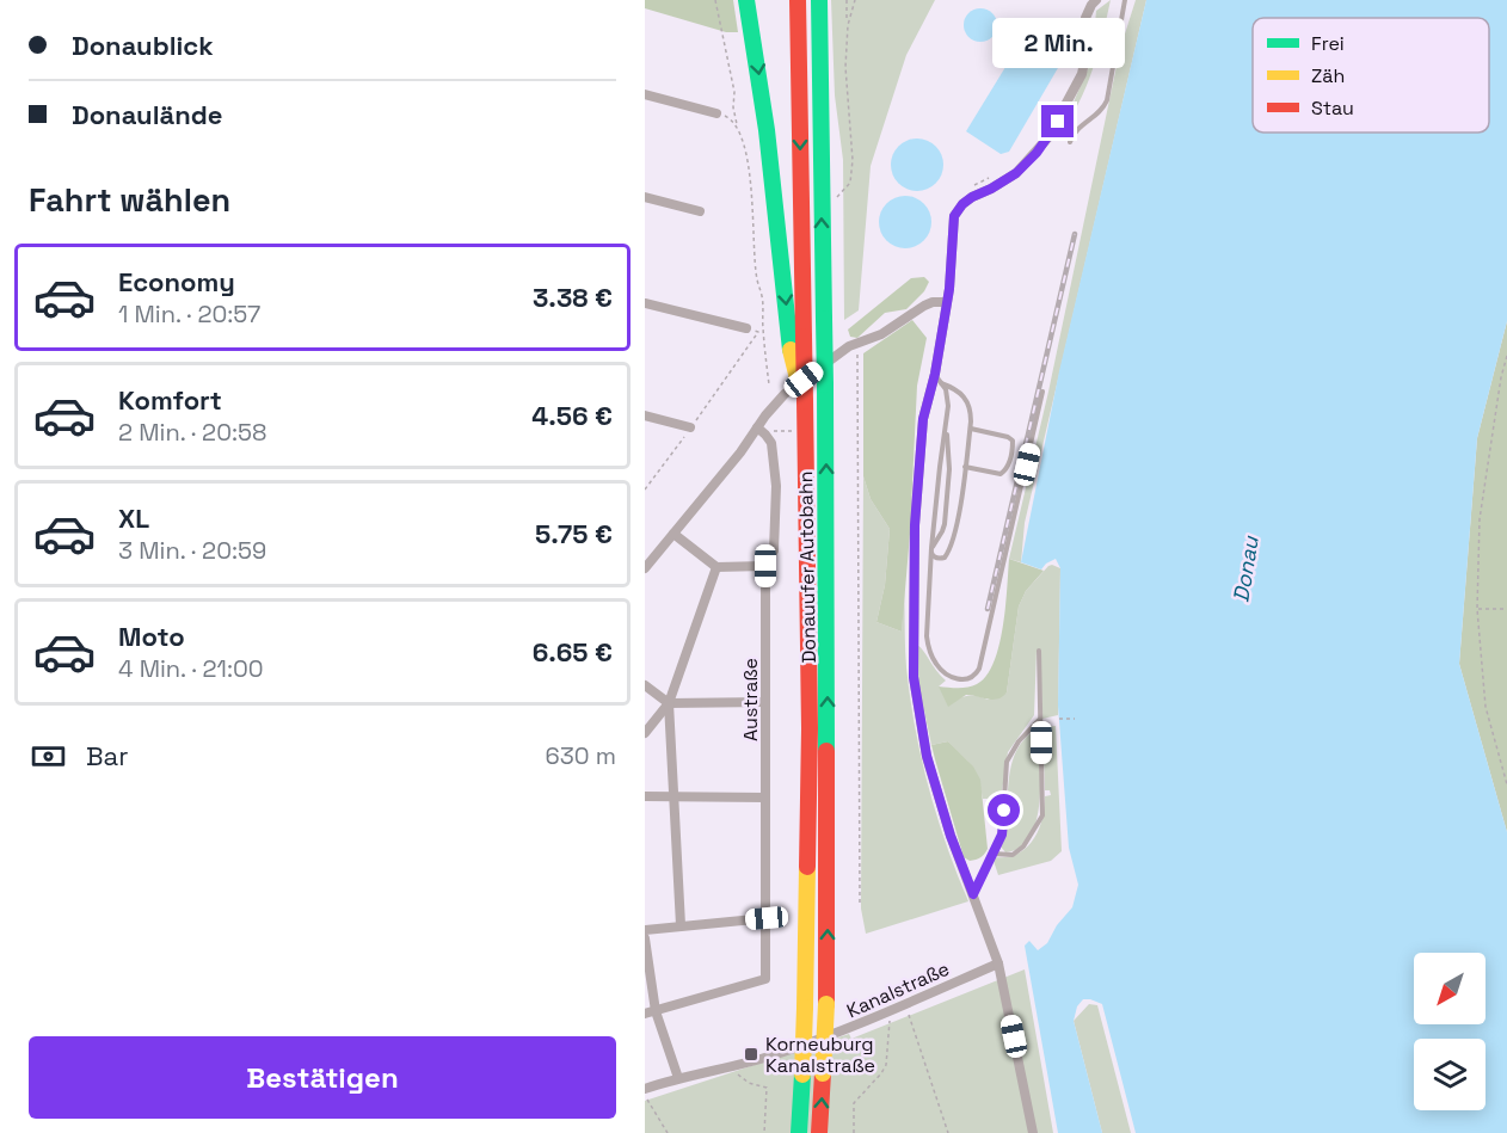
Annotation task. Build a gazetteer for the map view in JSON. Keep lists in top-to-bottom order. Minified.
{"streets":{"highway":["Donauufer Autobahn"],"street":["Austraße","Kanalstraße"]},"water":["Donau"],"places":{"transit":["Korneuburg Kanalstraße"]},"legend":["Frei","Zäh","Stau"],"north":"bottom left","page":{"banner":["Donaublick","Donaulände"],"bubble":"2 Min.","heading":"Fahrt wählen","list":[{"name":"Economy","note":"1 Min. · 20:57","value":"3.38 €"},{"name":"Komfort","note":"2 Min. · 20:58","value":"4.56 €"},{"name":"XL","note":"3 Min. · 20:59","value":"5.75 €"},{"name":"Moto","note":"4 Min. · 21:00","value":"6.65 €"}],"pay":["Bar","630 m"],"buttons":"Bestätigen"}}
